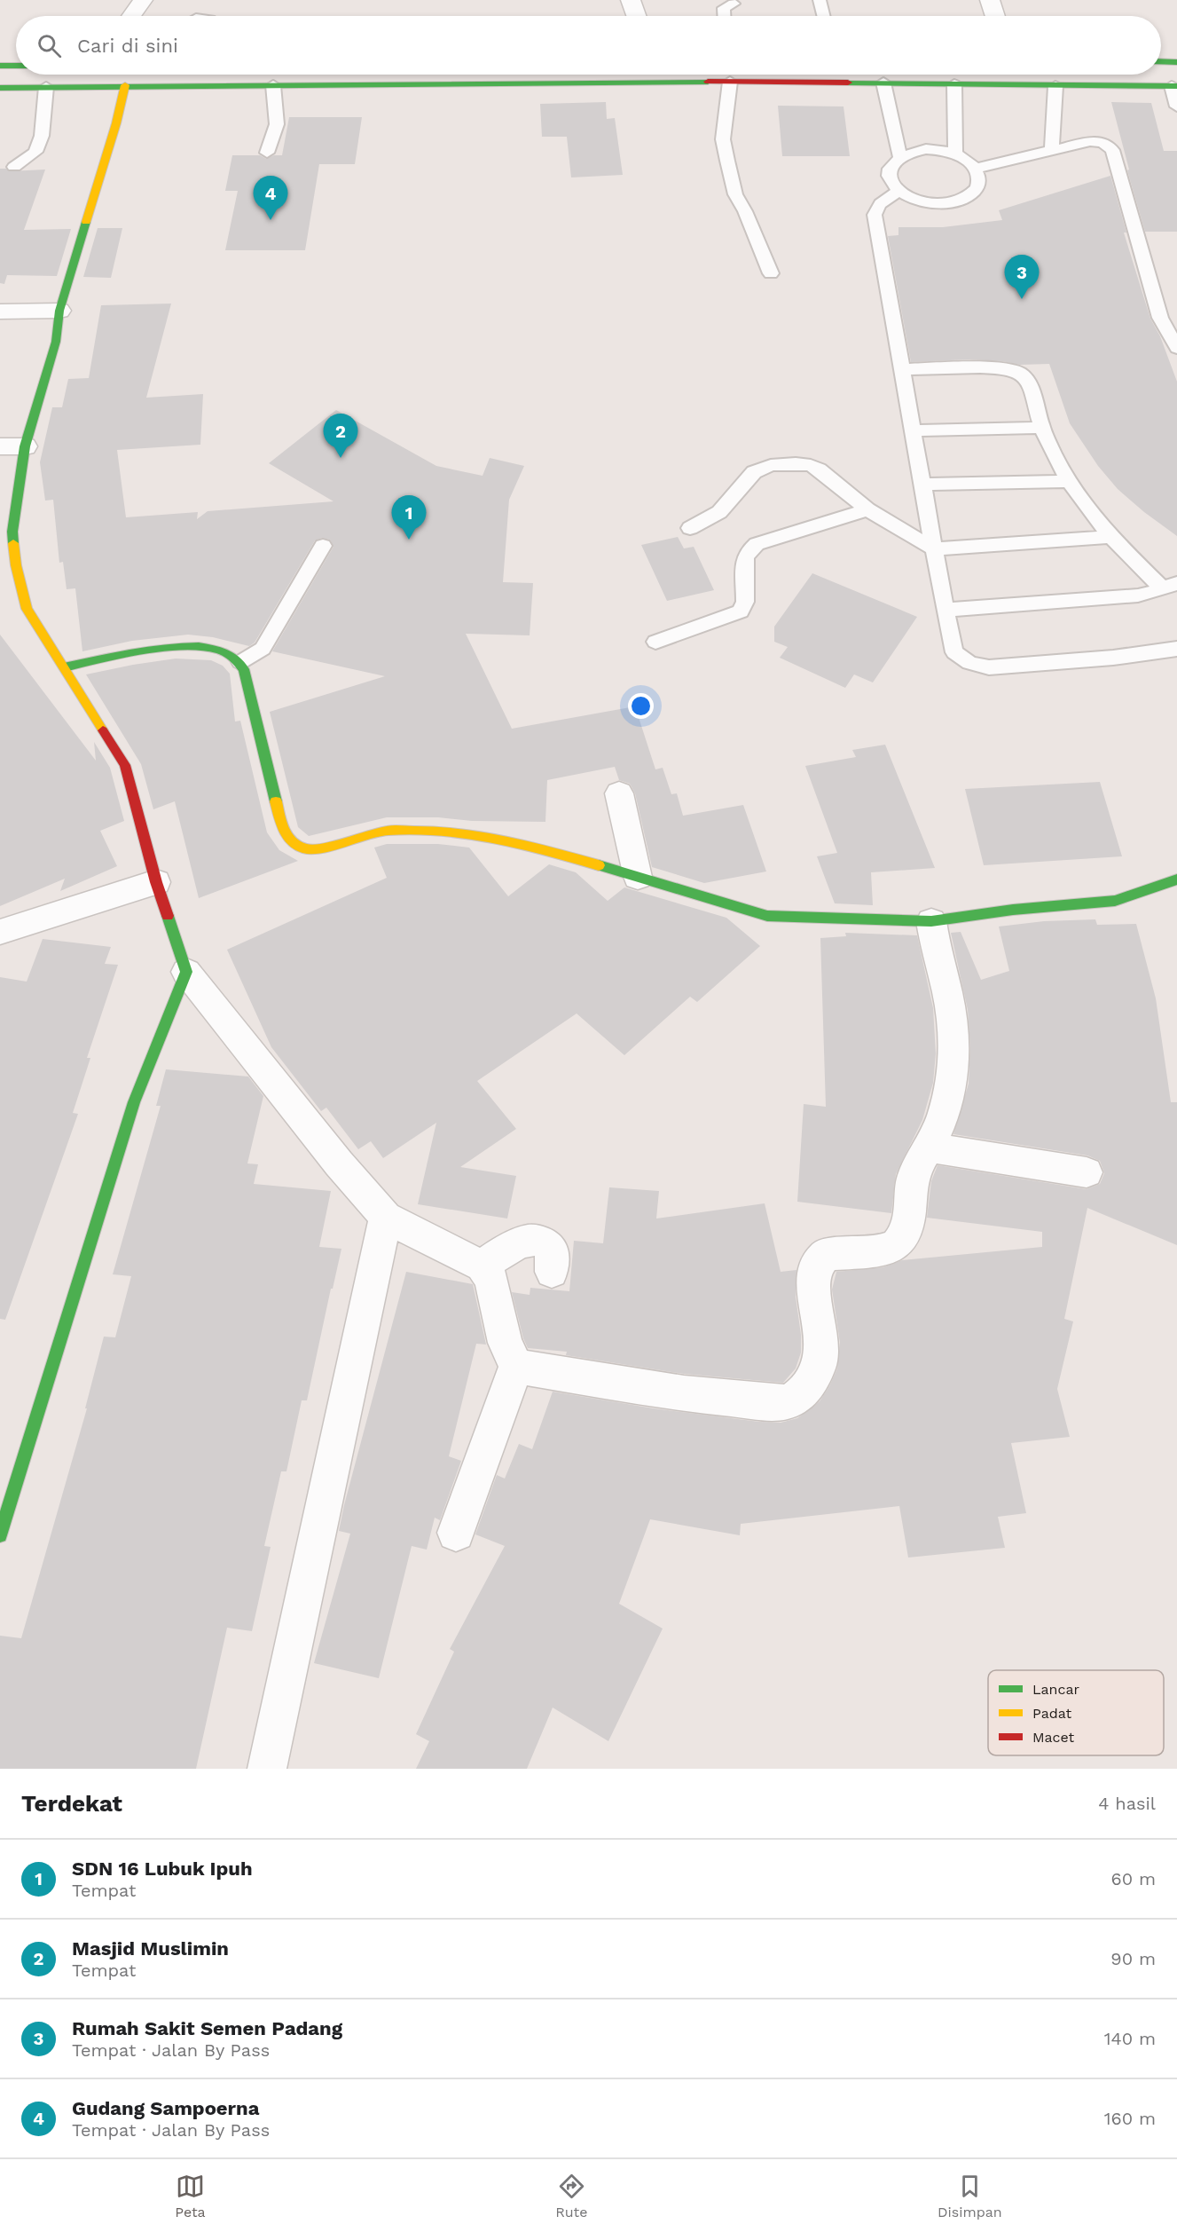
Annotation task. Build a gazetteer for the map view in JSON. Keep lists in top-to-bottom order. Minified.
{"legend":["Lancar","Padat","Macet"],"page":{"search":"Cari di sini","pins":["4","3","2","1"],"heading":["Terdekat","4 hasil"],"list":[{"mark":"1","name":"SDN 16 Lubuk Ipuh","note":"Tempat","value":"60 m"},{"mark":"2","name":"Masjid Muslimin","note":"Tempat","value":"90 m"},{"mark":"3","name":"Rumah Sakit Semen Padang","note":"Tempat · Jalan By Pass","value":"140 m"},{"mark":"4","name":"Gudang Sampoerna","note":"Tempat · Jalan By Pass","value":"160 m"}],"nav":["Peta","Rute","Disimpan"]}}
